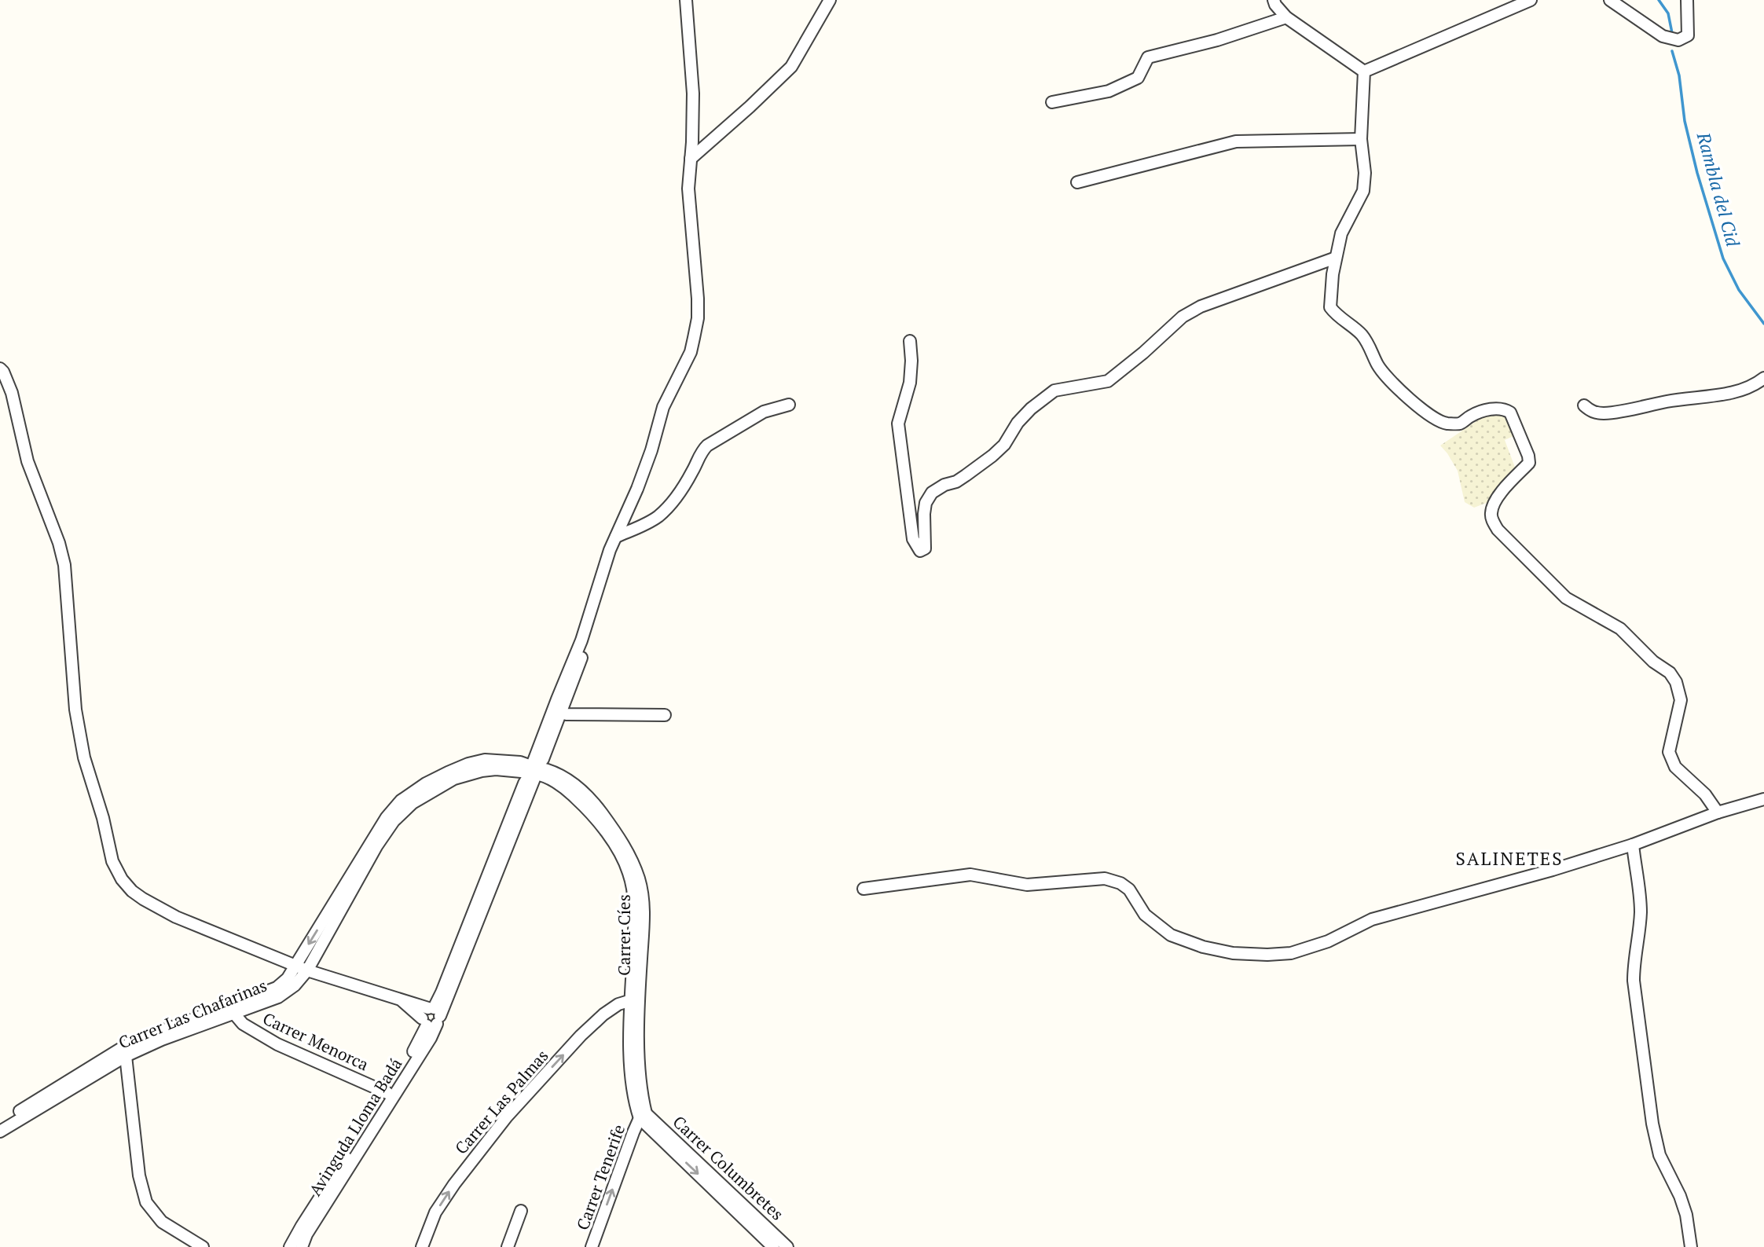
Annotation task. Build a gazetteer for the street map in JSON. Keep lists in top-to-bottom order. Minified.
{"streets":{"street":["Carrer Cíes","Carrer Las Chafarinas","Carrer Menorca","Carrer Las Palmas","Avinguda Lloma Badá","Carrer Columbretes","Carrer Tenerife"]},"crossings":[["Carrer Cíes","Carrer Las Chafarinas"],["Carrer Cíes","Carrer Las Palmas"],["Carrer Cíes","Avinguda Lloma Badá"],["Carrer Cíes","Carrer Columbretes"],["Carrer Cíes","Carrer Tenerife"],["Carrer Las Chafarinas","Carrer Menorca"],["Carrer Menorca","Avinguda Lloma Badá"],["Carrer Columbretes","Carrer Tenerife"]],"one_way":["Carrer Las Palmas","Carrer Tenerife"],"districts":["SALINETES"],"water":["Rambla del Cid"]}
